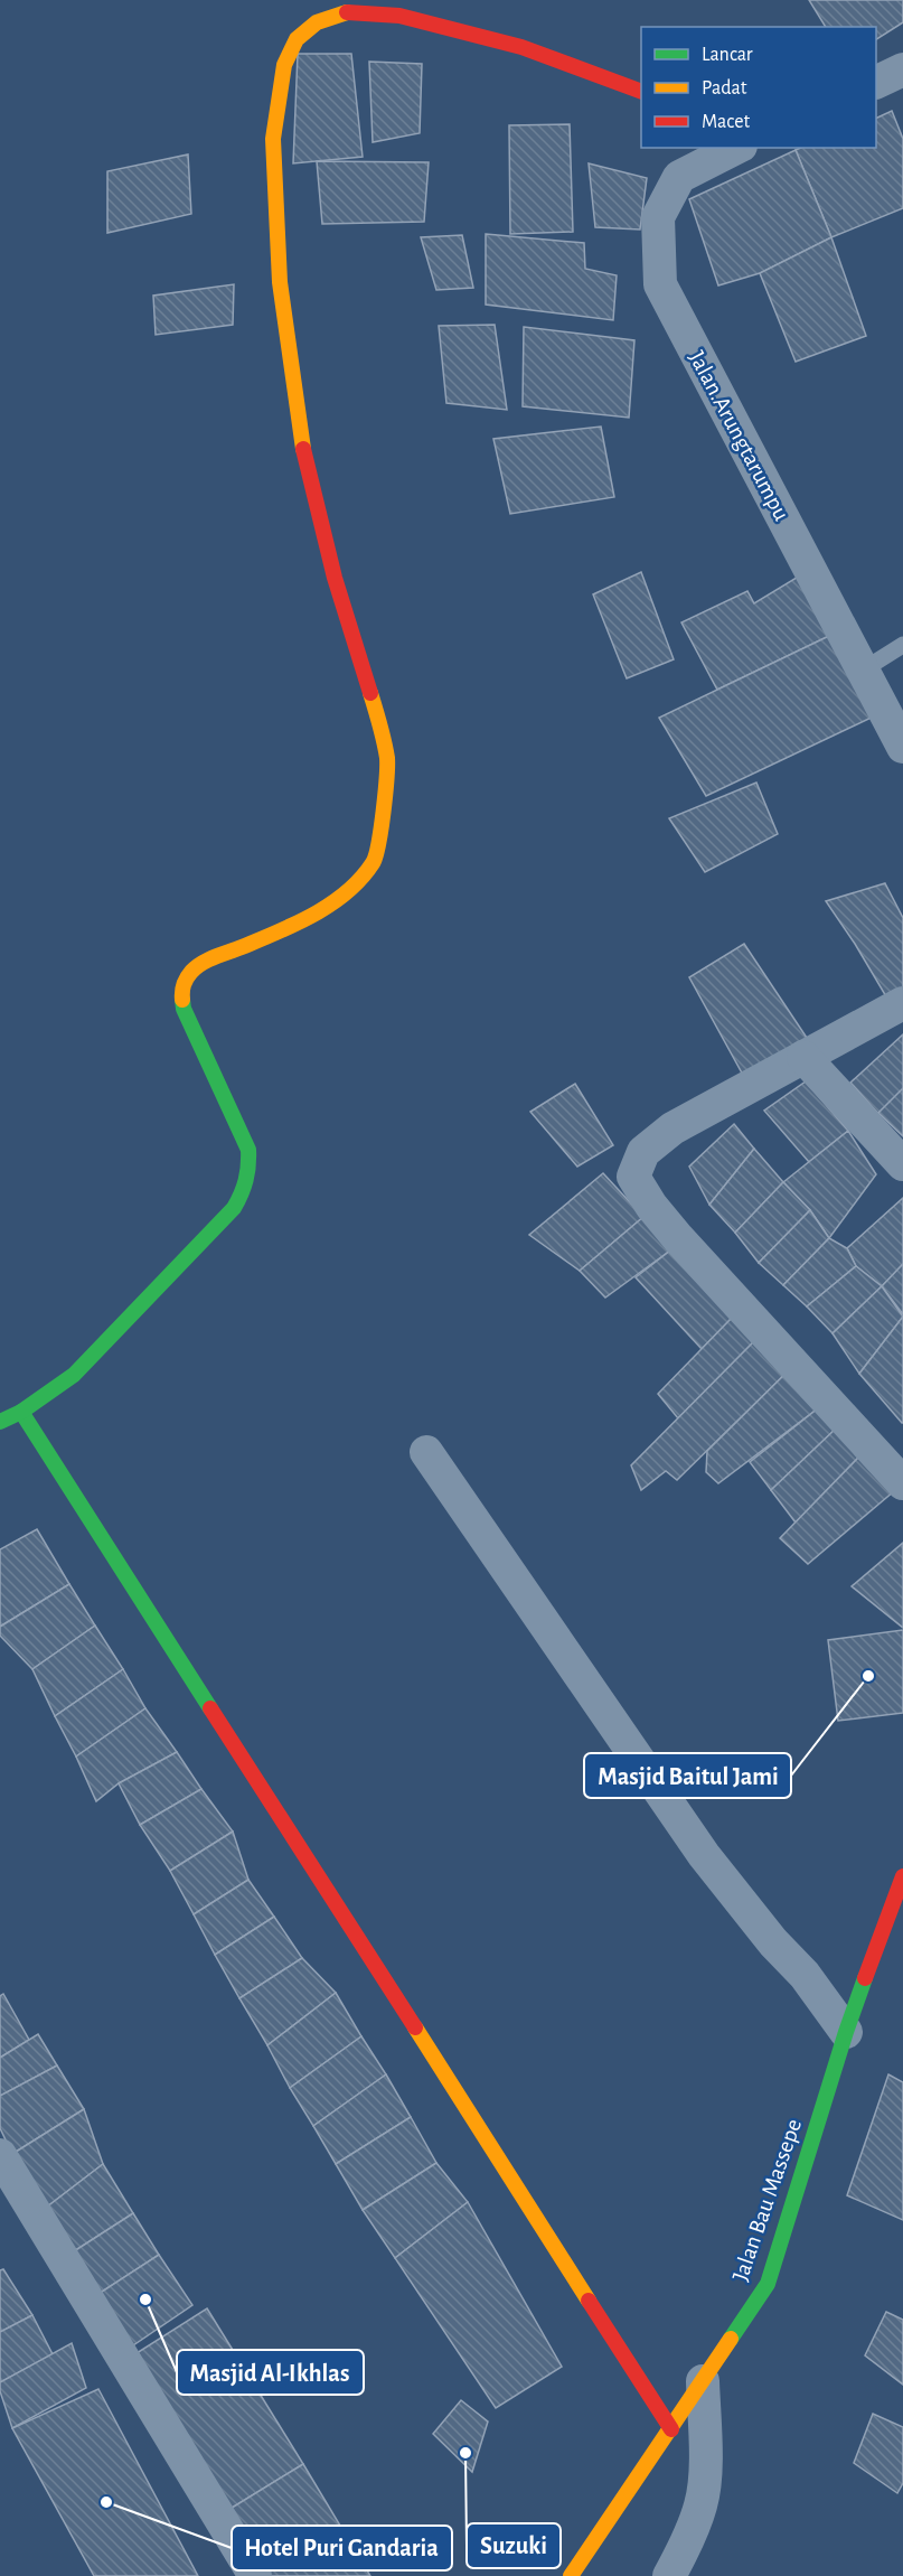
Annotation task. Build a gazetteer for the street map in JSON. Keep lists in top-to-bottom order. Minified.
{"streets":{"main road":["Jalan Bau Massepe"],"street":["Jalan.Arungtarumpu"]},"places":["Masjid Baitul Jami","Masjid Al-Ikhlas","Suzuki","Hotel Puri Gandaria"],"legend":["Lancar","Padat","Macet"]}
